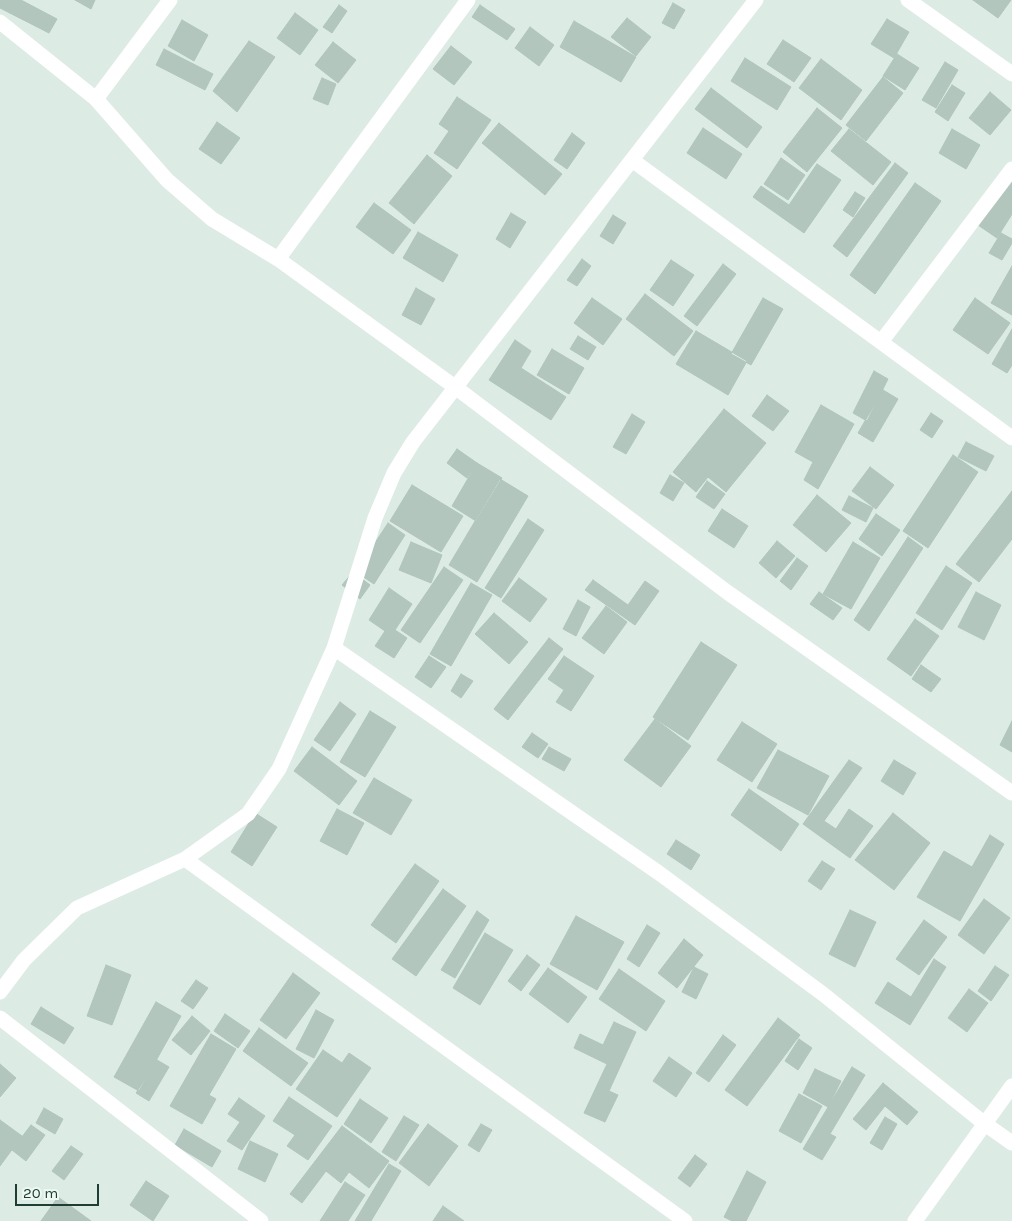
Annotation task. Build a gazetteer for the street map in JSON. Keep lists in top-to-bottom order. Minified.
{"scale_bar":"20 m"}
